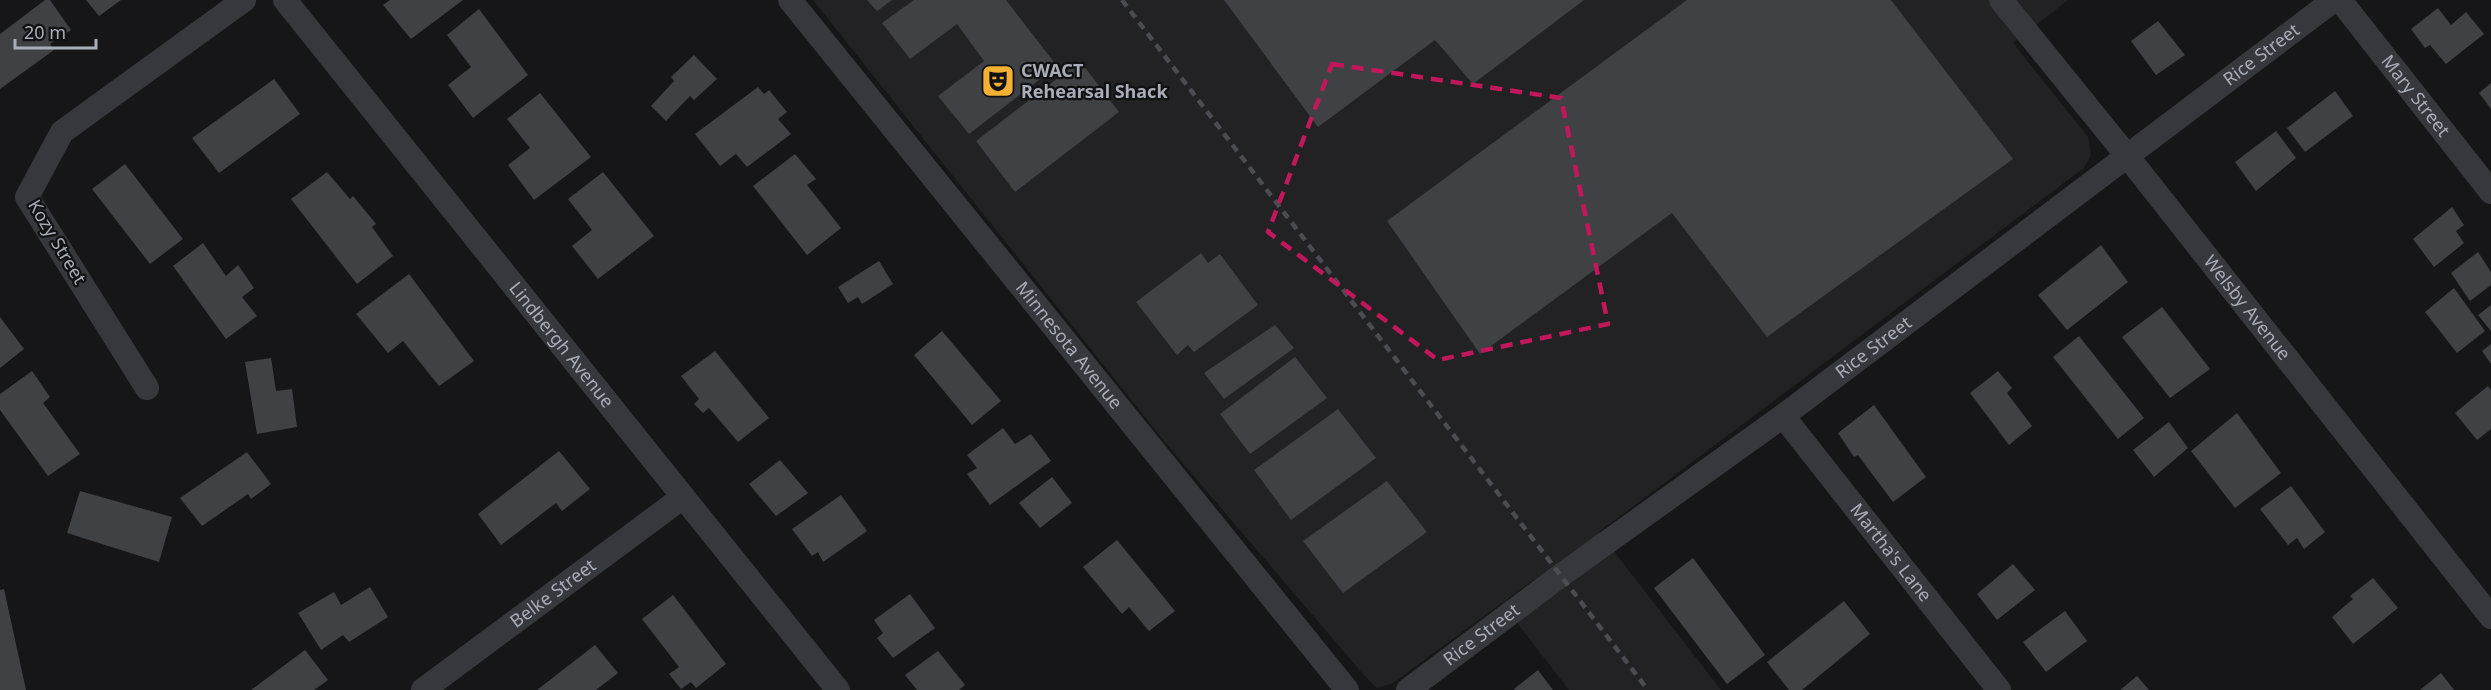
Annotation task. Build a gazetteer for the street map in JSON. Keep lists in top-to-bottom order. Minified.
{"streets":{"street":["Rice Street","Mary Street","Kozy Street","Welsby Avenue","Lindbergh Avenue","Minnesota Avenue","Martha's Lane","Belke Street"]},"crossings":[["Rice Street","Welsby Avenue"],["Rice Street","Martha's Lane"],["Lindbergh Avenue","Belke Street"]],"places":{"theatre":["CWACT Rehearsal Shack"]},"scale_bar":"20 m"}
